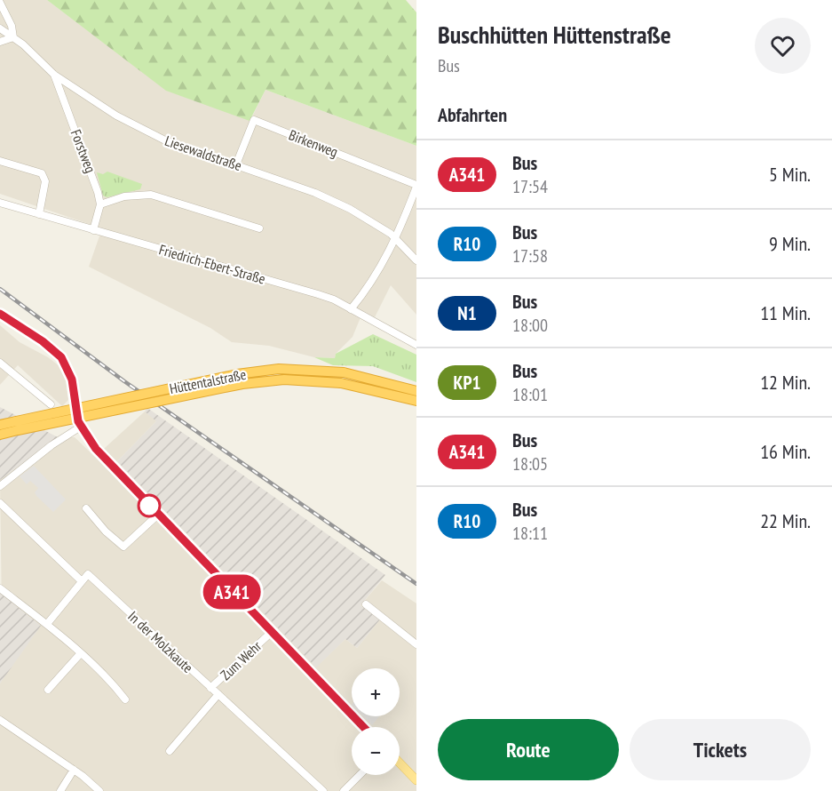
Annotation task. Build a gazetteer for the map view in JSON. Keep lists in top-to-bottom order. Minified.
{"streets":{"highway":["Hüttentalstraße"],"street":["Birkenweg","Forstweg","Liesewaldstraße","Friedrich-Ebert-Straße","In der Molzkaute","Zum Wehr"]},"crossings":[["Birkenweg","Liesewaldstraße"],["Birkenweg","Friedrich-Ebert-Straße"],["Forstweg","Liesewaldstraße"],["Forstweg","Friedrich-Ebert-Straße"],["In der Molzkaute","Zum Wehr"]],"lines":["bus line A341"],"page":{"on_map":"A341","heading":[["Buschhütten Hüttenstraße","Bus"],"Abfahrten"],"list":[{"mark":"A341","name":"Bus","note":"17:54","value":"5 Min."},{"mark":"R10","name":"Bus","note":"17:58","value":"9 Min."},{"mark":"N1","name":"Bus","note":"18:00","value":"11 Min."},{"mark":"KP1","name":"Bus","note":"18:01","value":"12 Min."},{"mark":"A341","name":"Bus","note":"18:05","value":"16 Min."},{"mark":"R10","name":"Bus","note":"18:11","value":"22 Min."}],"map_buttons":["+","−"],"buttons":["Route","Tickets"]}}
